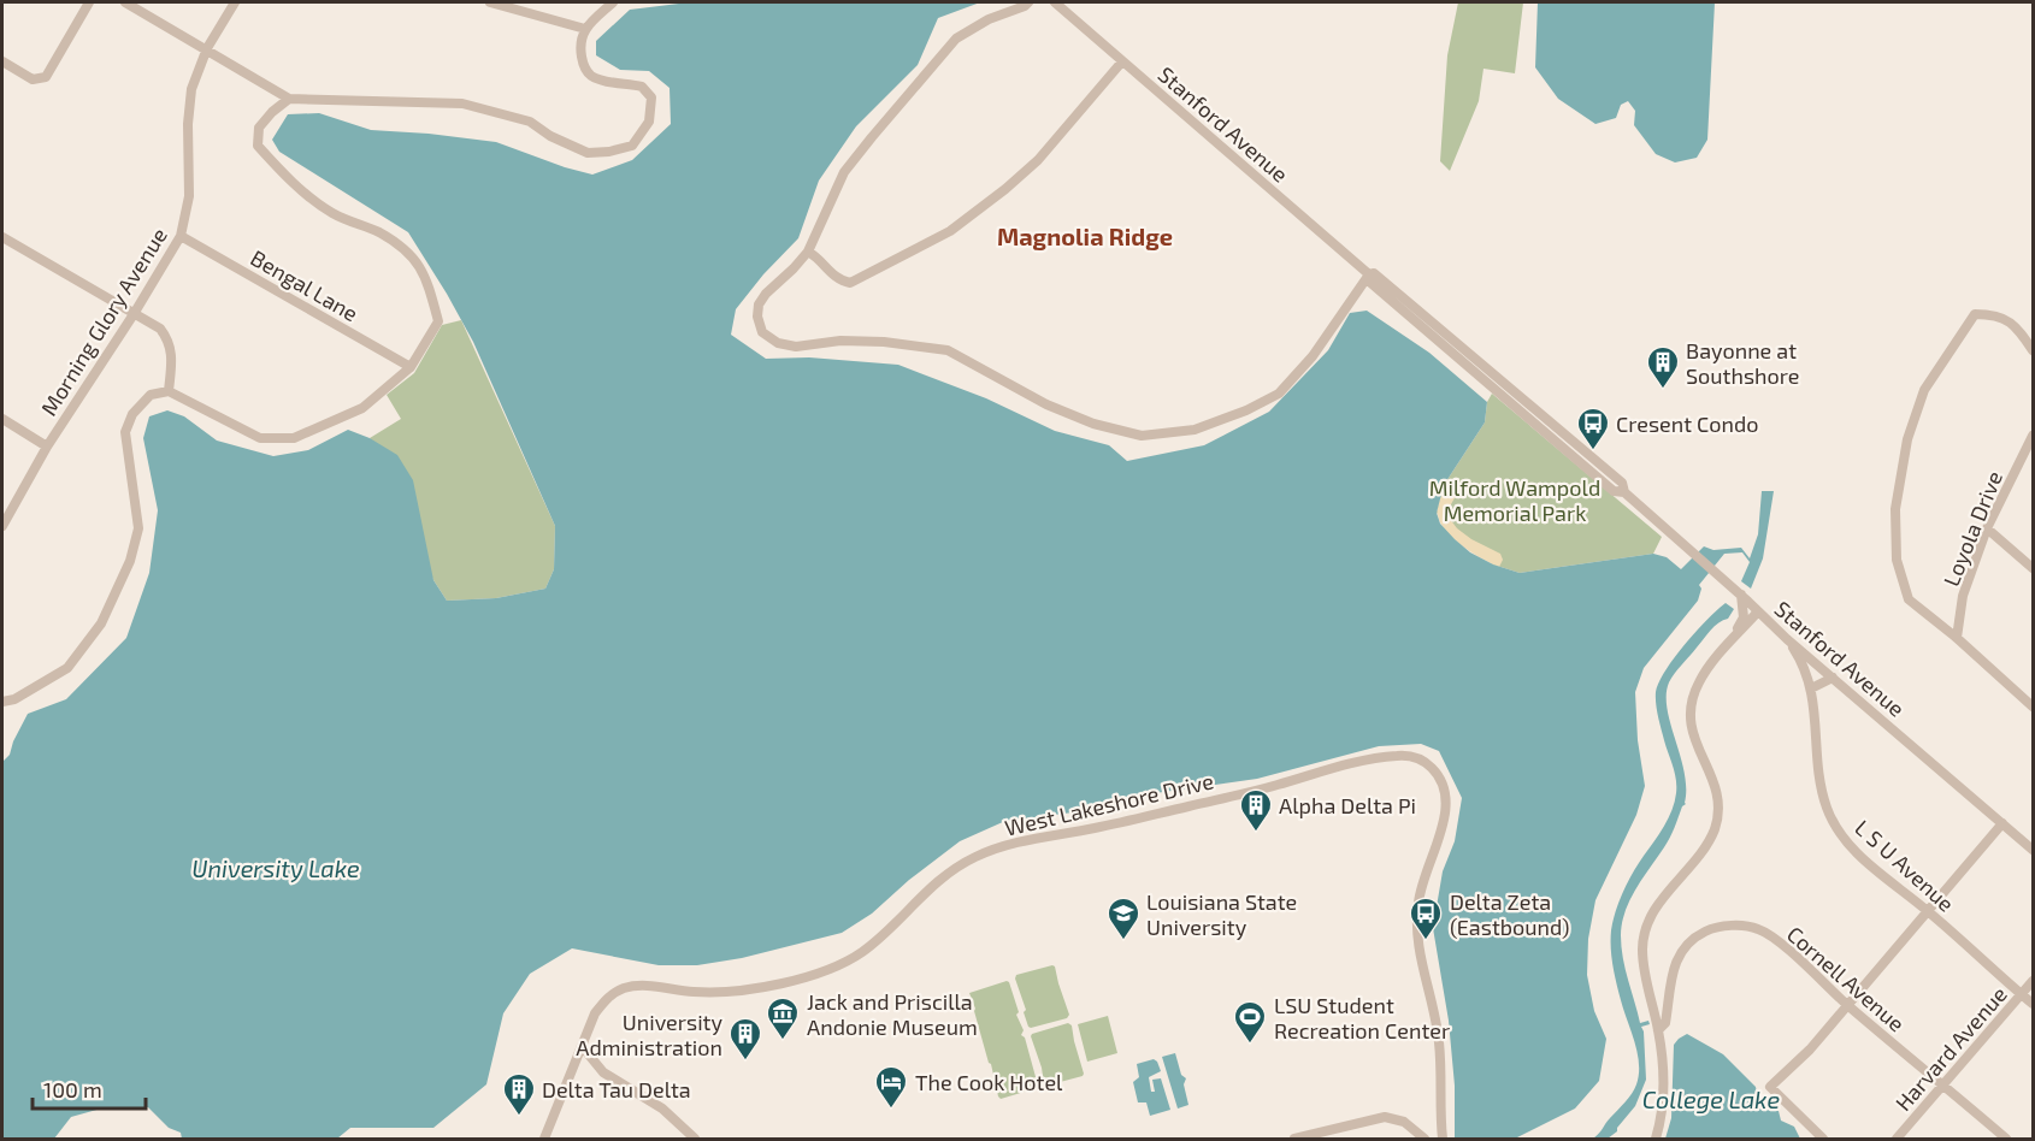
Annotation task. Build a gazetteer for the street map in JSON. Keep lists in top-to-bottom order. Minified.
{"streets":{"street":["Stanford Avenue","Bengal Lane","Morning Glory Avenue","Loyola Drive","West Lakeshore Drive","L S U Avenue","Cornell Avenue","Harvard Avenue"]},"crossings":[["Stanford Avenue","L S U Avenue"],["Bengal Lane","Morning Glory Avenue"],["L S U Avenue","Harvard Avenue"],["Cornell Avenue","Harvard Avenue"]],"districts":["Magnolia Ridge"],"water":["University Lake","College Lake"],"parks":["Milford Wampold Memorial Park"],"places":{"building":["Bayonne at Southshore","Alpha Delta Pi","University Administration","Delta Tau Delta"],"bus stop":["Cresent Condo","Delta Zeta (Eastbound)"],"school or university":["Louisiana State University"],"museum":["Jack and Priscilla Andonie Museum"],"sports":["LSU Student Recreation Center"],"hotel":["The Cook Hotel"]},"scale_bar":"100 m"}
